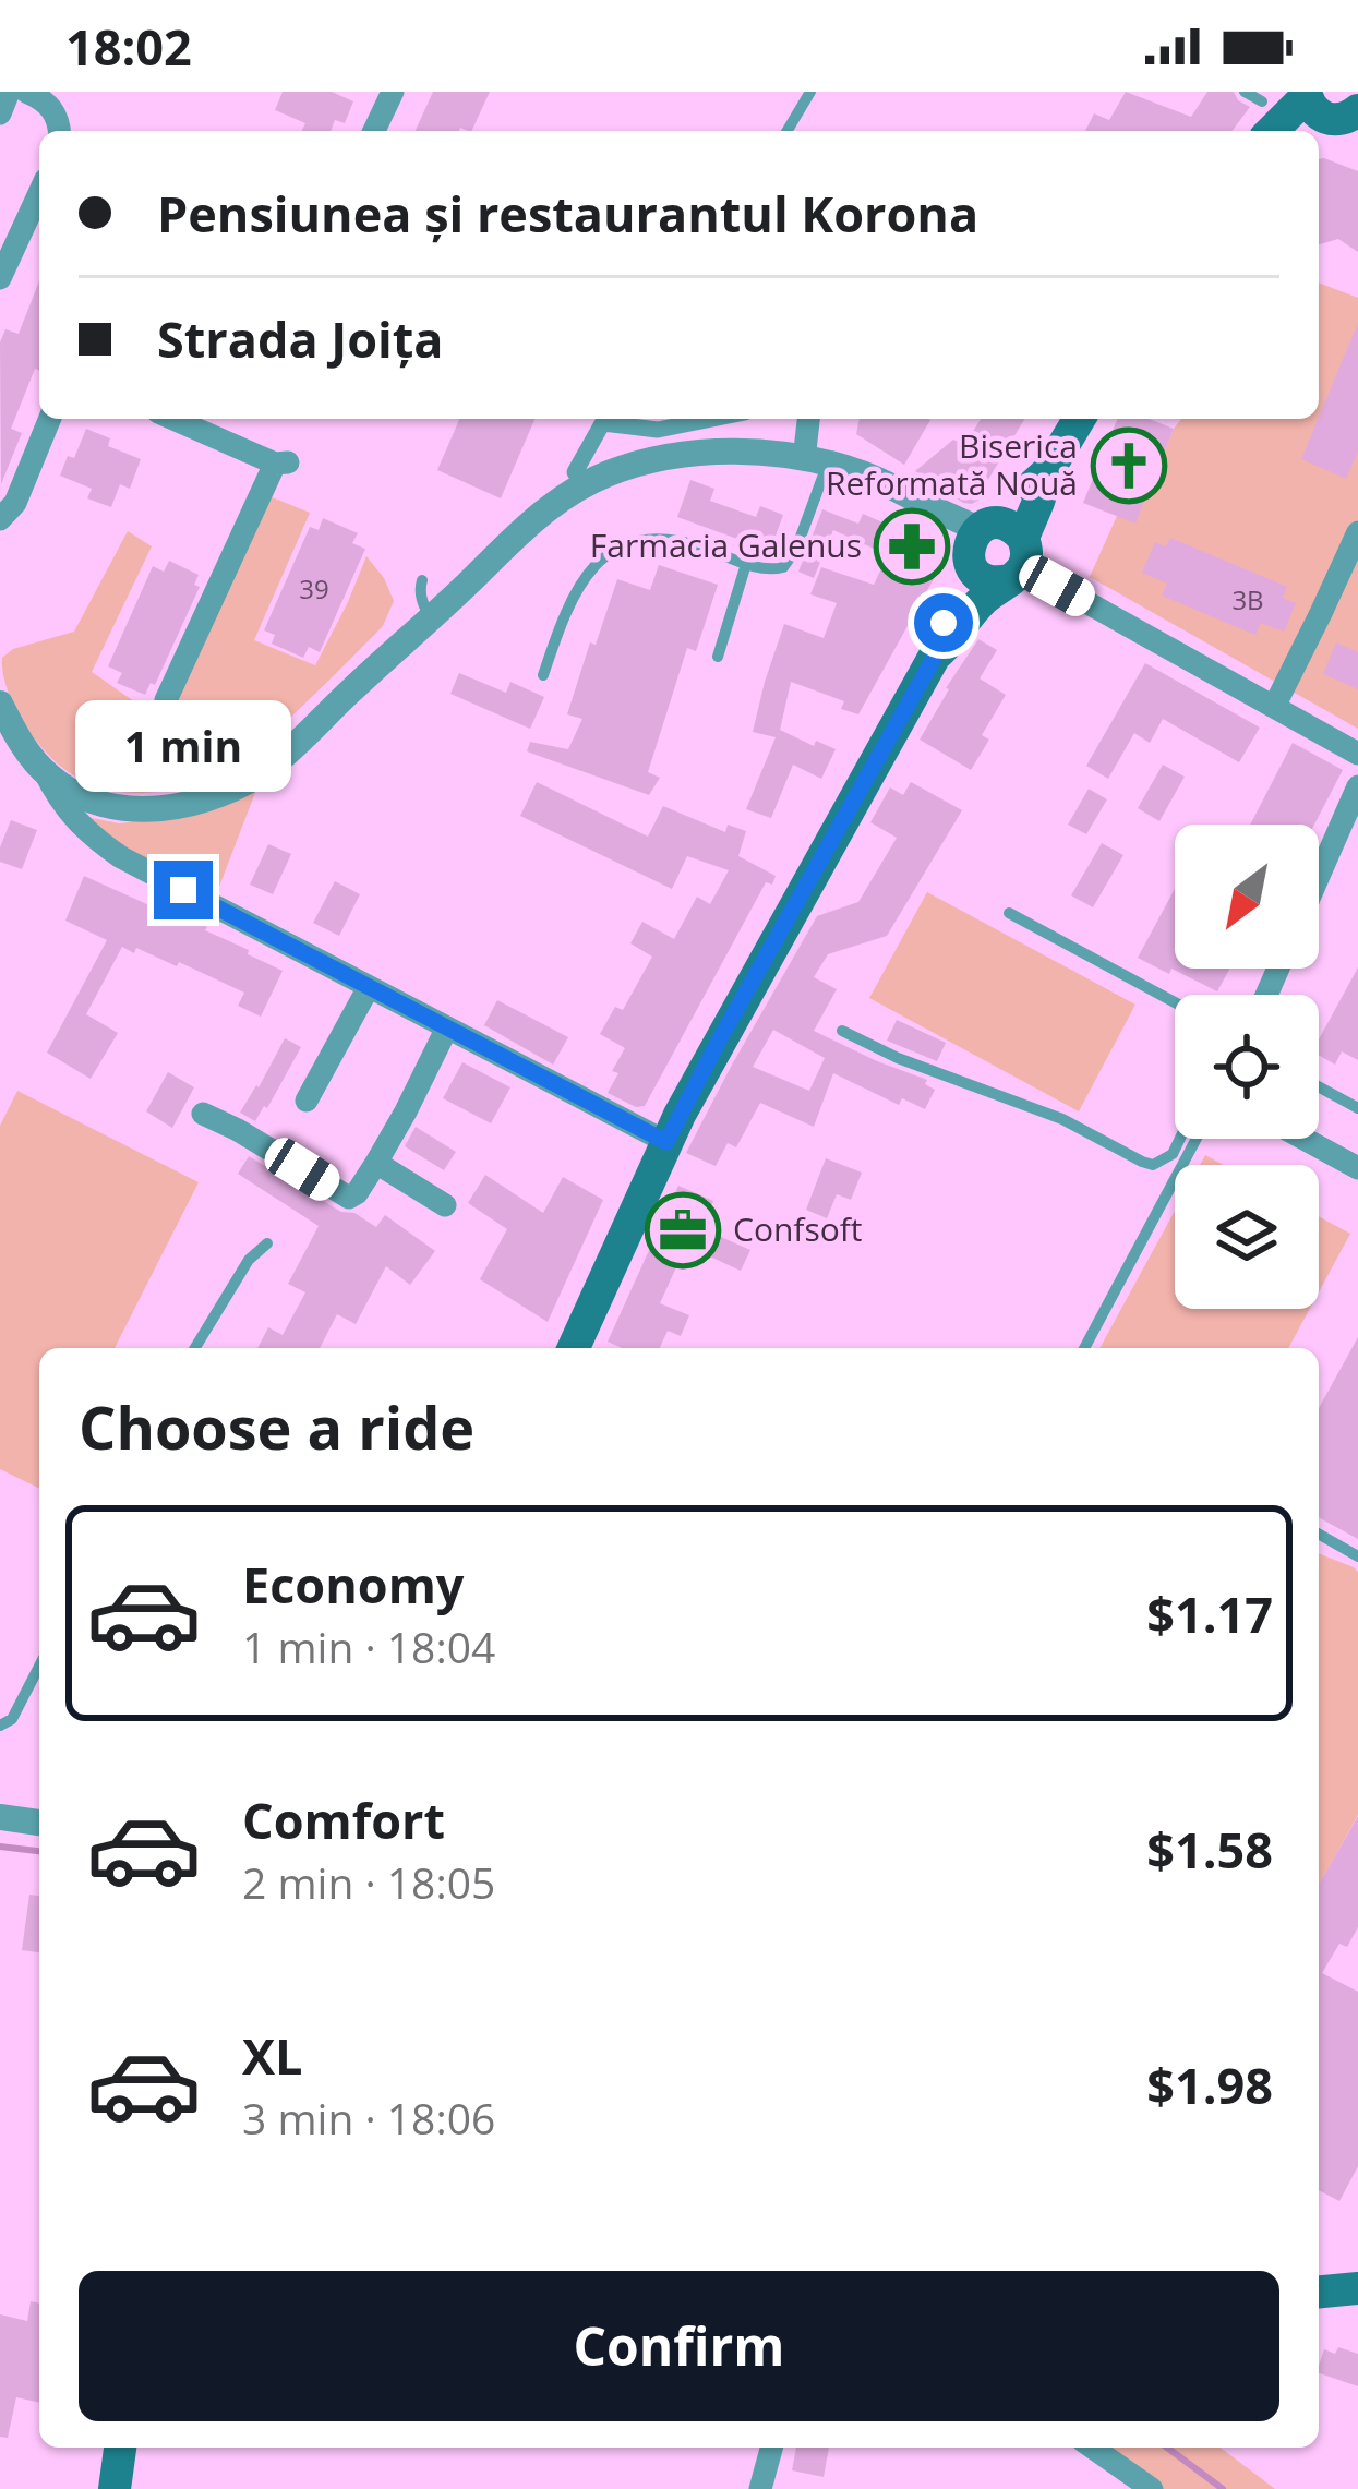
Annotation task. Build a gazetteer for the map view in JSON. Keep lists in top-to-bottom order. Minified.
{"places":{"church":["Biserica Reformată Nouă"],"pharmacy":["Farmacia Galenus"],"office":["Confsoft"]},"house_numbers":["39","3B"],"north":"bottom left","page":{"status":"18:02","banner":["Pensiunea și restaurantul Korona","Strada Joița"],"bubble":"1 min","heading":"Choose a ride","list":[{"name":"Economy","note":"1 min · 18:04","value":"$1.17"},{"name":"Comfort","note":"2 min · 18:05","value":"$1.58"},{"name":"XL","note":"3 min · 18:06","value":"$1.98"}],"buttons":"Confirm"}}
